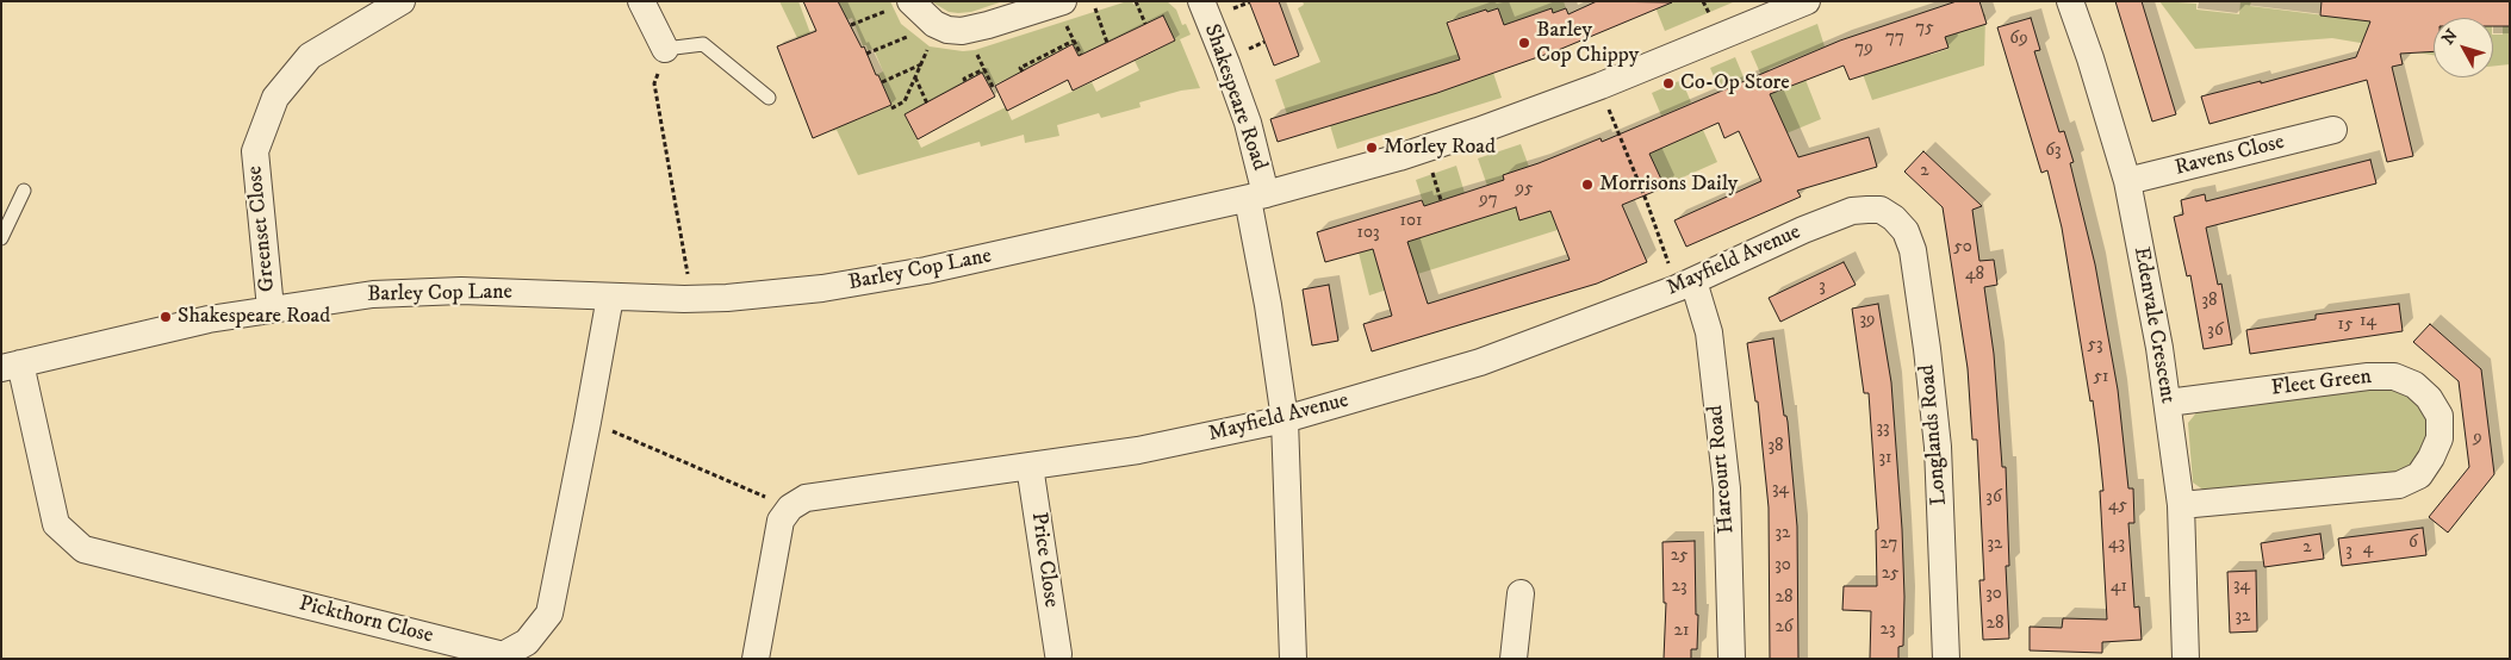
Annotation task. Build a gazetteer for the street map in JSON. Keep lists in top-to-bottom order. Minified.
{"streets":{"street":["Shakespeare Road","Ravens Close","Greenset Close","Mayfield Avenue","Barley Cop Lane","Edenvale Crescent","Fleet Green","Longlands Road","Harcourt Road","Price Close","Pickthorn Close"]},"crossings":[["Shakespeare Road","Barley Cop Lane"],["Ravens Close","Edenvale Crescent"],["Greenset Close","Barley Cop Lane"],["Mayfield Avenue","Longlands Road"],["Mayfield Avenue","Harcourt Road"],["Mayfield Avenue","Price Close"],["Barley Cop Lane","Pickthorn Close"],["Edenvale Crescent","Fleet Green"]],"places":["Barley Cop Chippy","Co-Op Store","Morley Road","Morrisons Daily","Shakespeare Road"],"house_numbers":["75","77","69","79","63","2","95","97","101","103","50","48","3","38","39","14","15","36","53","51","33","9","38","31","34","36","45","32","6","27","32","43","2","4","3","25","30","25","34","23","41","30","28","32","28","26","23","21"],"north":"top left"}
